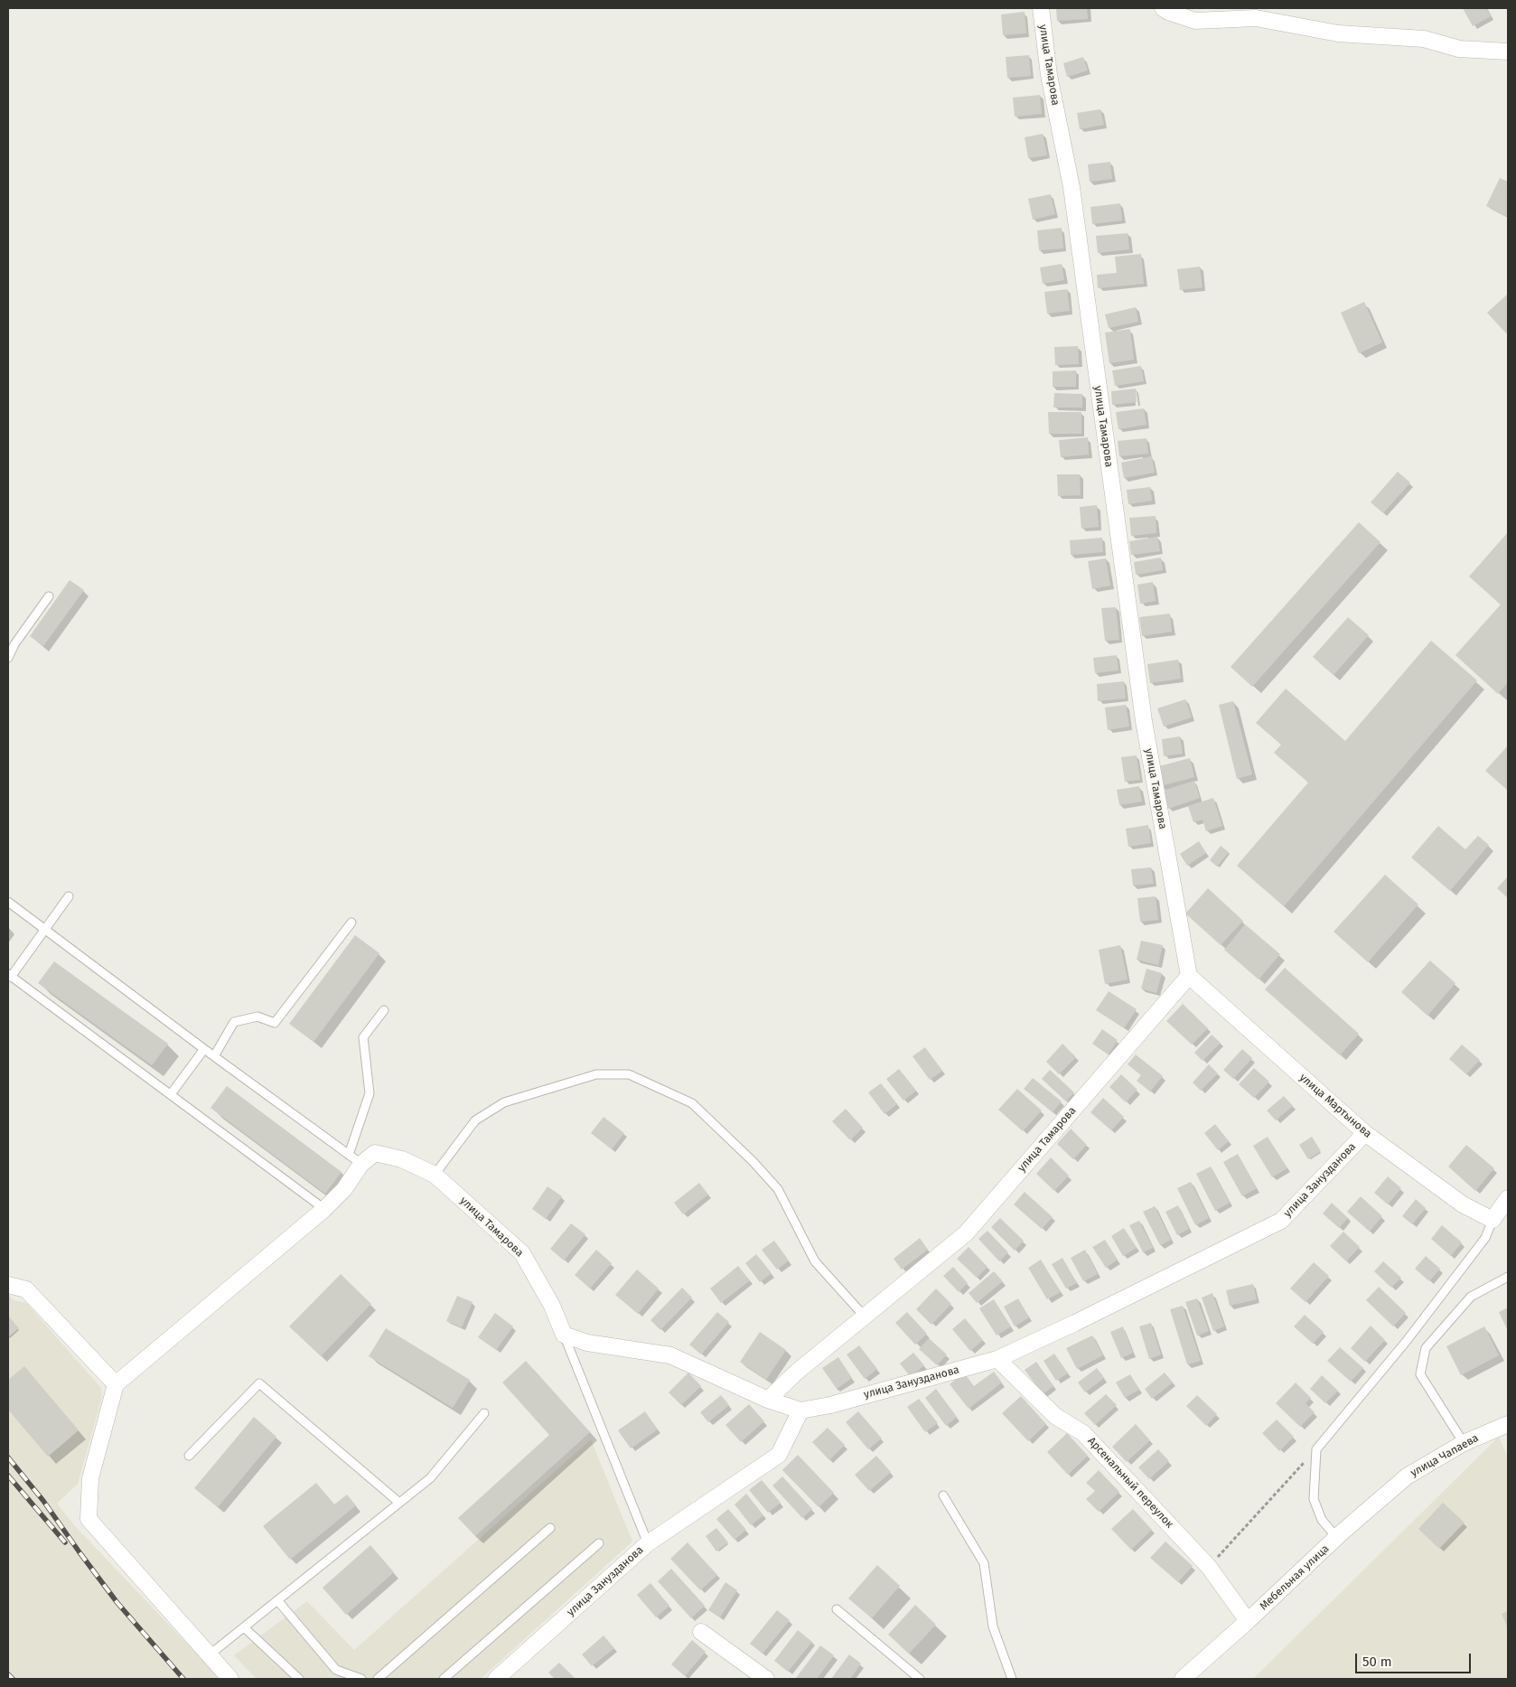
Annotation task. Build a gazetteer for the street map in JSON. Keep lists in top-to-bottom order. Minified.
{"streets":{"street":["улица Тамарова","улица Мартынова","улица Занузданова","улица Чапаева","Арсенальный переулок","Мебельная улица"]},"crossings":[["улица Тамарова","улица Мартынова"],["улица Мартынова","улица Занузданова"],["улица Занузданова","Арсенальный переулок"],["улица Чапаева","Мебельная улица"],["Арсенальный переулок","Мебельная улица"]],"scale_bar":"50 m"}
